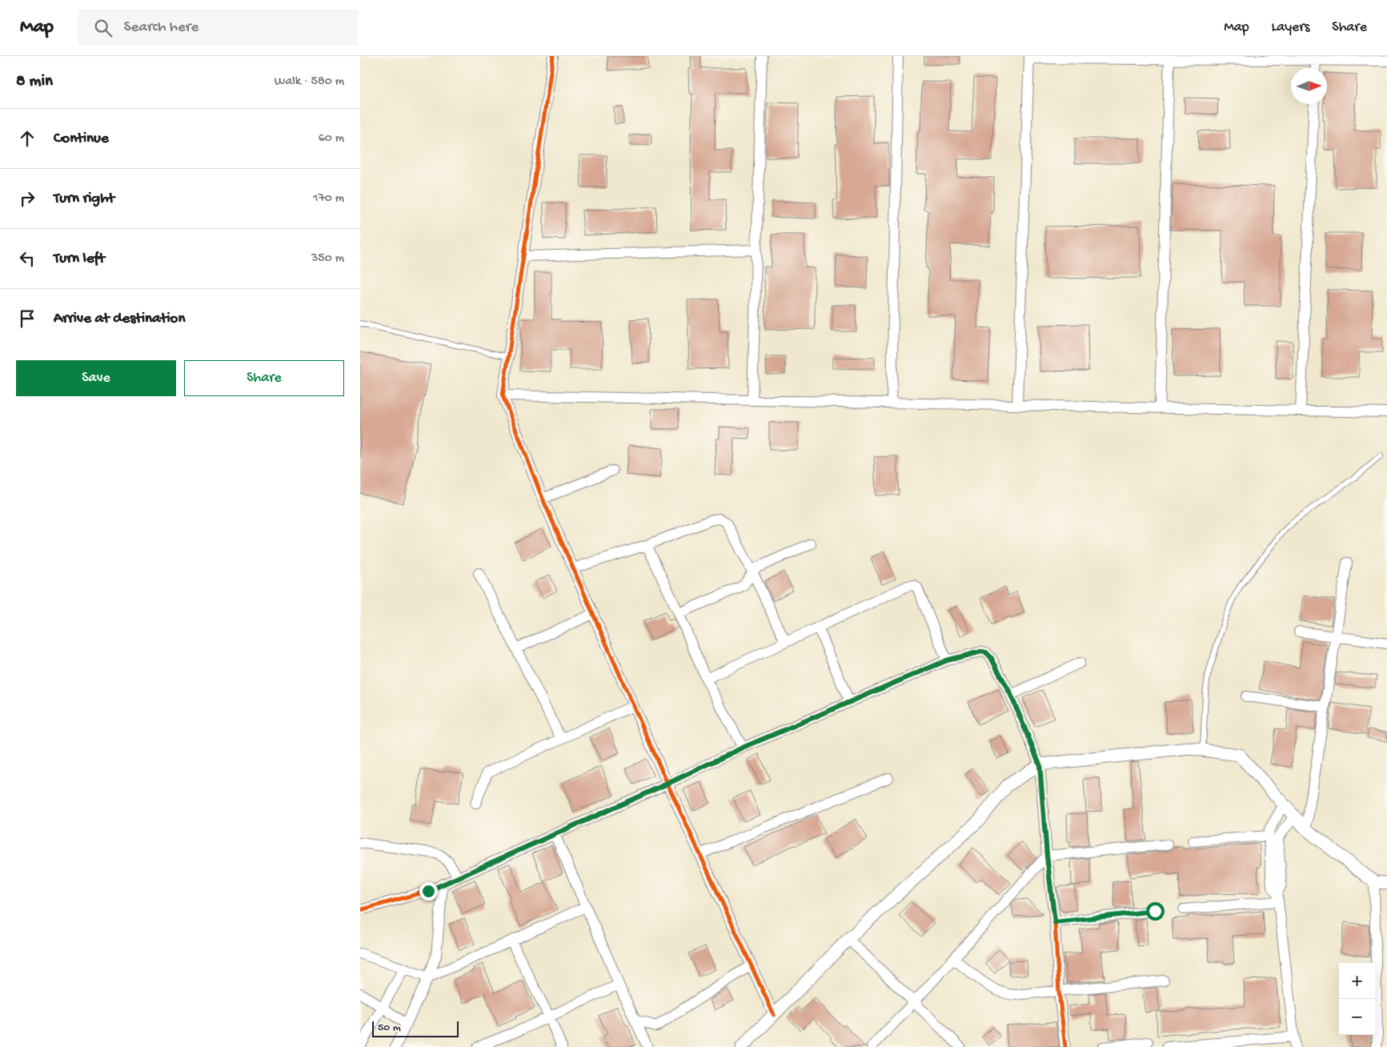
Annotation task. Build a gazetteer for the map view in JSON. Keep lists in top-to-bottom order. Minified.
{"scale_bar":"50 m","north":"right","page":{"header":"Map","search":"Search here","nav":["Map","Layers","Share"],"heading":["8 min","Walk · 580 m"],"list":[["Continue","60 m"],["Turn right","170 m"],["Turn left","350 m"],"Arrive at destination"],"buttons":["Save","Share"],"map_buttons":["+","−"],"scale":"50 m"}}
